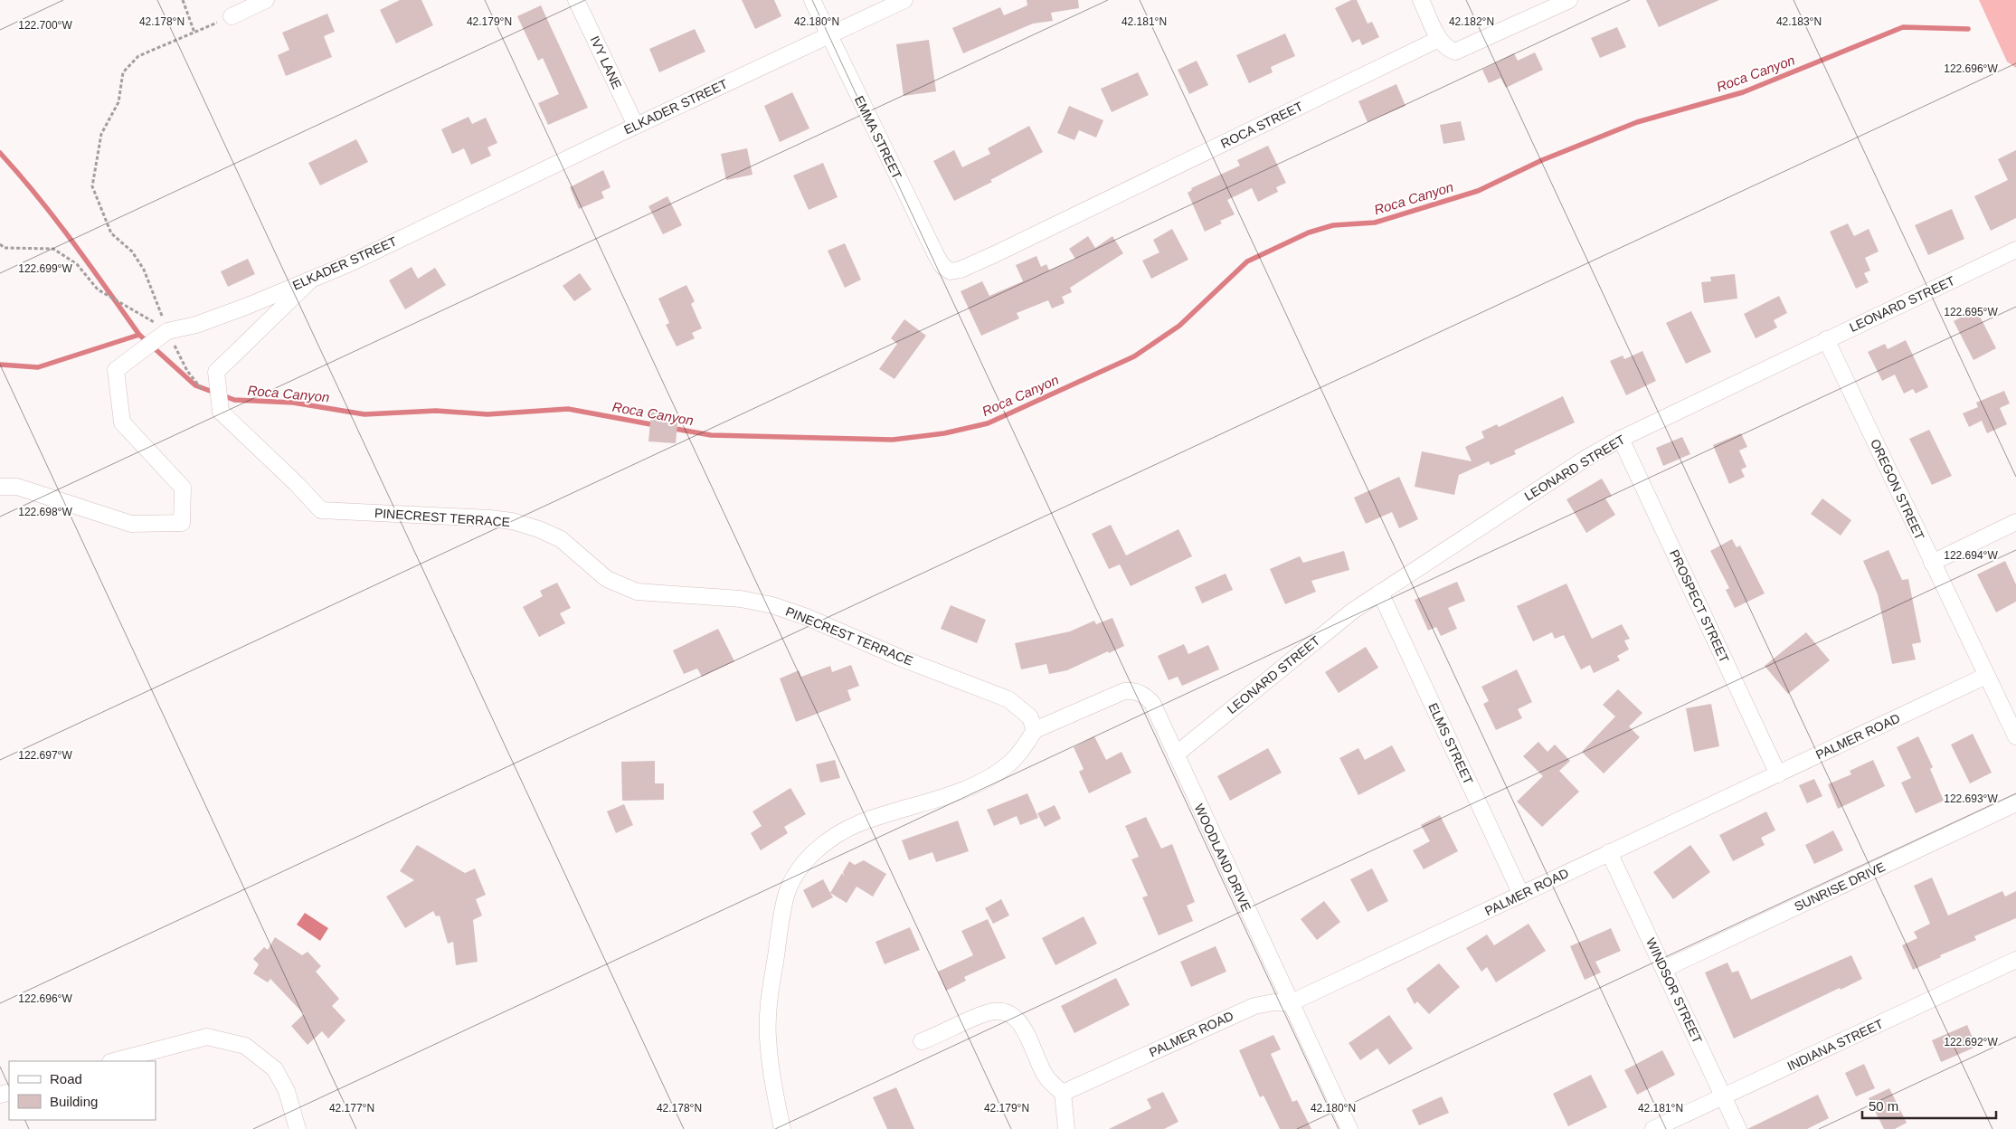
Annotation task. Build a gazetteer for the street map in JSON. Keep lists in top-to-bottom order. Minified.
{"streets":{"street":["IVY LANE","ELKADER STREET","ROCA STREET","EMMA STREET","LEONARD STREET","OREGON STREET","PINECREST TERRACE","PROSPECT STREET","PALMER ROAD","ELMS STREET","WOODLAND DRIVE","SUNRISE DRIVE","WINDSOR STREET","INDIANA STREET"]},"crossings":[["IVY LANE","ELKADER STREET"],["ELKADER STREET","EMMA STREET"],["ELKADER STREET","PINECREST TERRACE"],["ROCA STREET","EMMA STREET"],["LEONARD STREET","OREGON STREET"],["LEONARD STREET","PROSPECT STREET"],["LEONARD STREET","ELMS STREET"],["LEONARD STREET","WOODLAND DRIVE"],["OREGON STREET","PALMER ROAD"],["PINECREST TERRACE","WOODLAND DRIVE"],["PROSPECT STREET","PALMER ROAD"],["PALMER ROAD","ELMS STREET"],["PALMER ROAD","WOODLAND DRIVE"],["PALMER ROAD","WINDSOR STREET"],["SUNRISE DRIVE","WINDSOR STREET"],["WINDSOR STREET","INDIANA STREET"]],"water":["Roca Canyon"],"legend":["Road","Building"],"scale_bar":"50 m","coordinates":["42.178°N","42.179°N","42.180°N","42.181°N","42.182°N","42.183°N","122.700°W","122.696°W","122.699°W","122.695°W","122.698°W","122.694°W","122.697°W","122.693°W","122.692°W","42.177°N"]}
